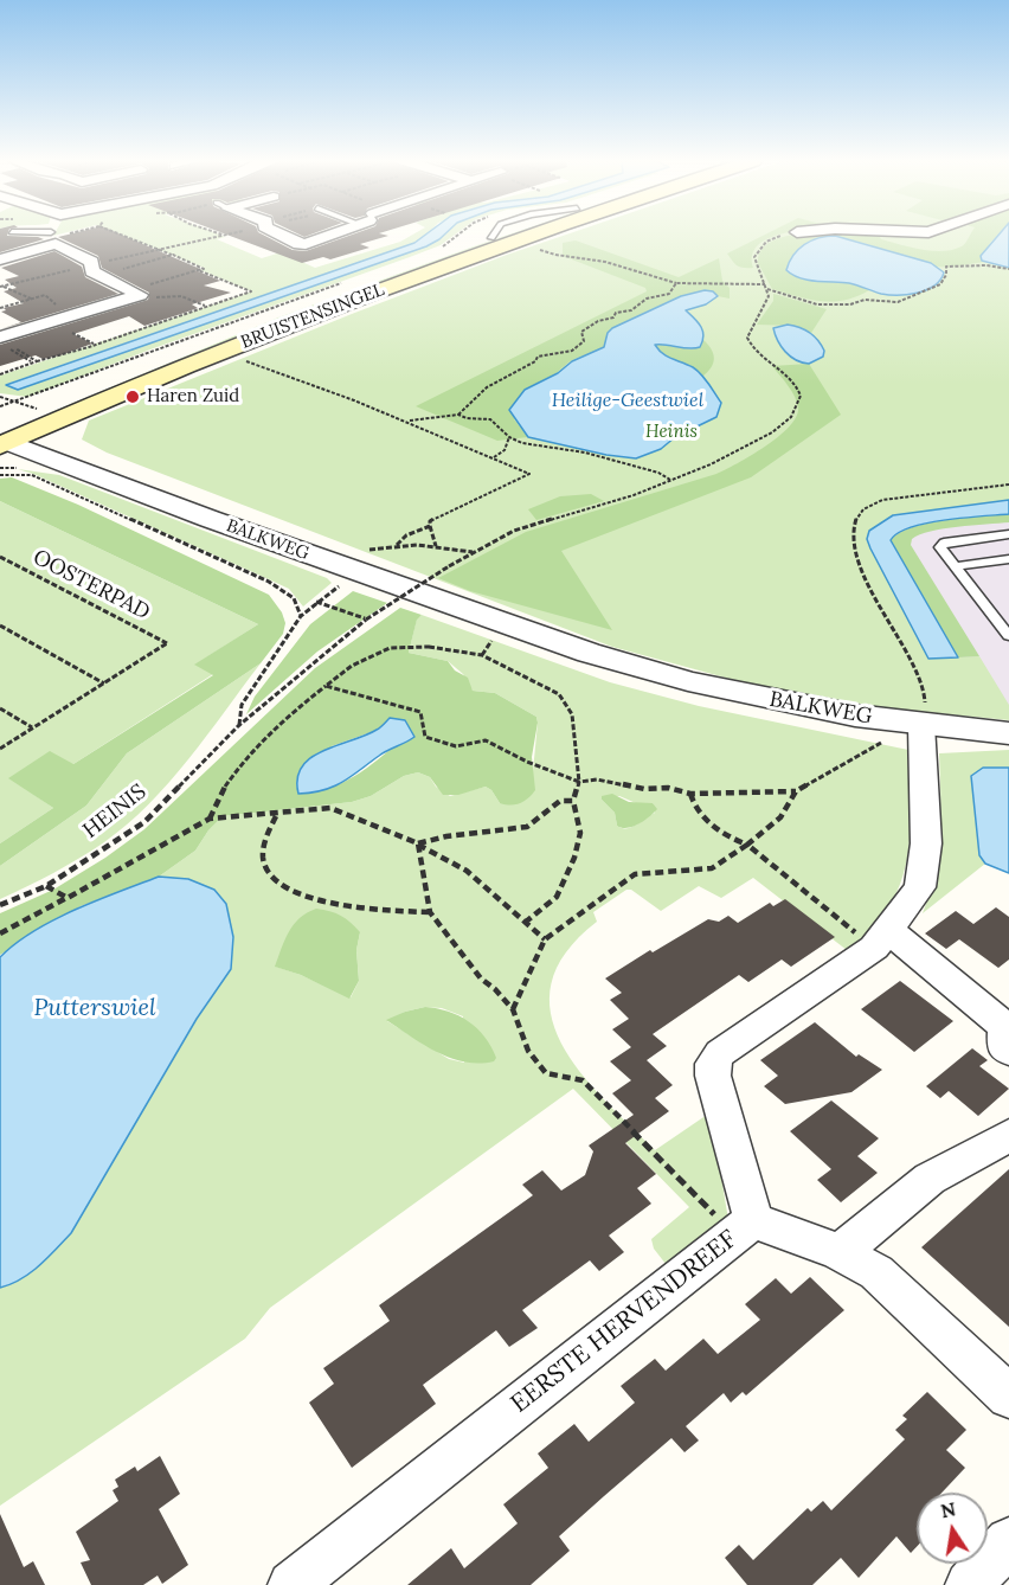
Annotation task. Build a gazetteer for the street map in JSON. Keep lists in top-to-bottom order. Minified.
{"streets":{"main road":["BRUISTENSINGEL"],"street":["BALKWEG","EERSTE HERVENDREEF"],"path":["OOSTERPAD","HEINIS"]},"crossings":[["BRUISTENSINGEL","BALKWEG"],["BALKWEG","EERSTE HERVENDREEF"]],"water":["Heilige-Geestwiel","Putterswiel"],"parks":["Heinis"],"places":["Haren Zuid"],"north":"top"}
